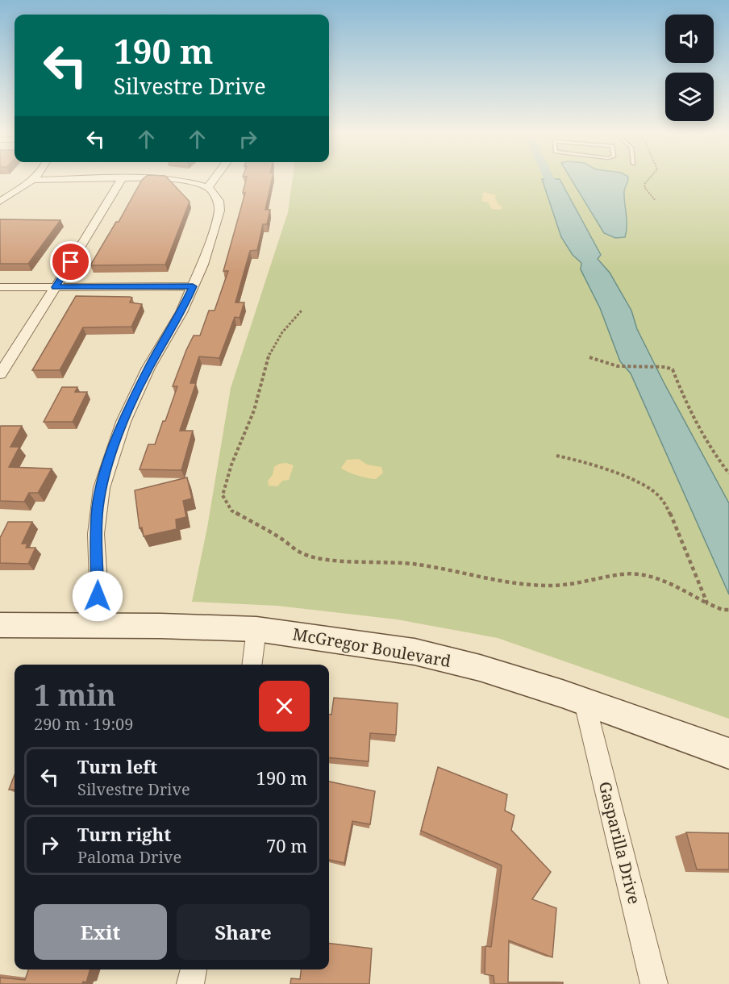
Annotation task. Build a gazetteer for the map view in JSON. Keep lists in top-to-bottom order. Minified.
{"streets":{"main road":["McGregor Boulevard"],"street":["Gasparilla Drive"]},"crossings":[["McGregor Boulevard","Gasparilla Drive"]],"page":{"turn":["190 m","Silvestre Drive"],"heading":["1 min","290 m · 19:09"],"list":[{"name":"Turn left","note":"Silvestre Drive","value":"190 m"},{"name":"Turn right","note":"Paloma Drive","value":"70 m"}],"buttons":["Exit","Share"]}}
